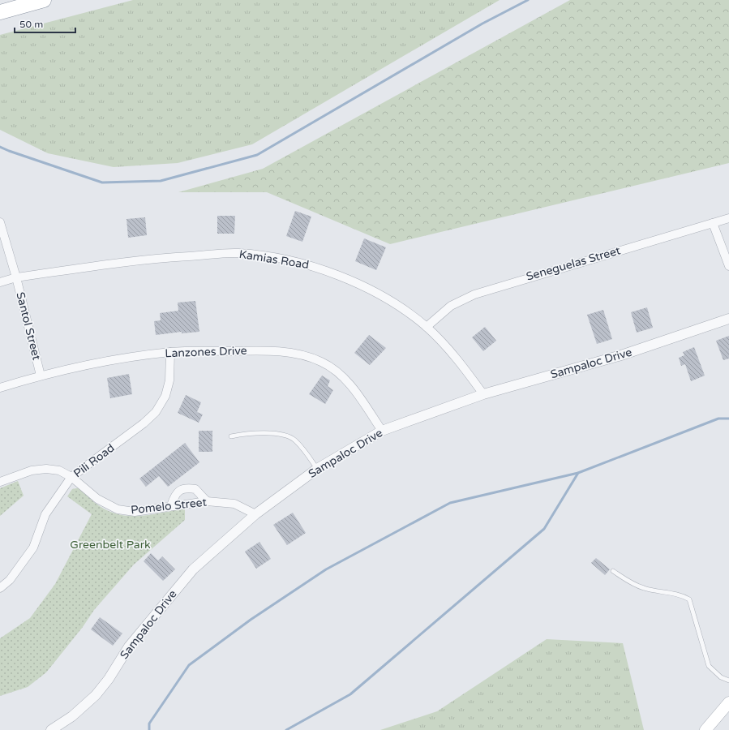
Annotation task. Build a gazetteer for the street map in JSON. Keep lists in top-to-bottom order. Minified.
{"streets":{"street":["Kamias Road","Seneguelas Street","Santol Street","Lanzones Drive","Sampaloc Drive","Pili Road","Pomelo Street"]},"crossings":[["Kamias Road","Seneguelas Street"],["Kamias Road","Santol Street"],["Kamias Road","Sampaloc Drive"],["Santol Street","Lanzones Drive"],["Lanzones Drive","Sampaloc Drive"],["Lanzones Drive","Pili Road"],["Sampaloc Drive","Pomelo Street"],["Pili Road","Pomelo Street"]],"parks":["Greenbelt Park"],"scale_bar":"50 m"}
